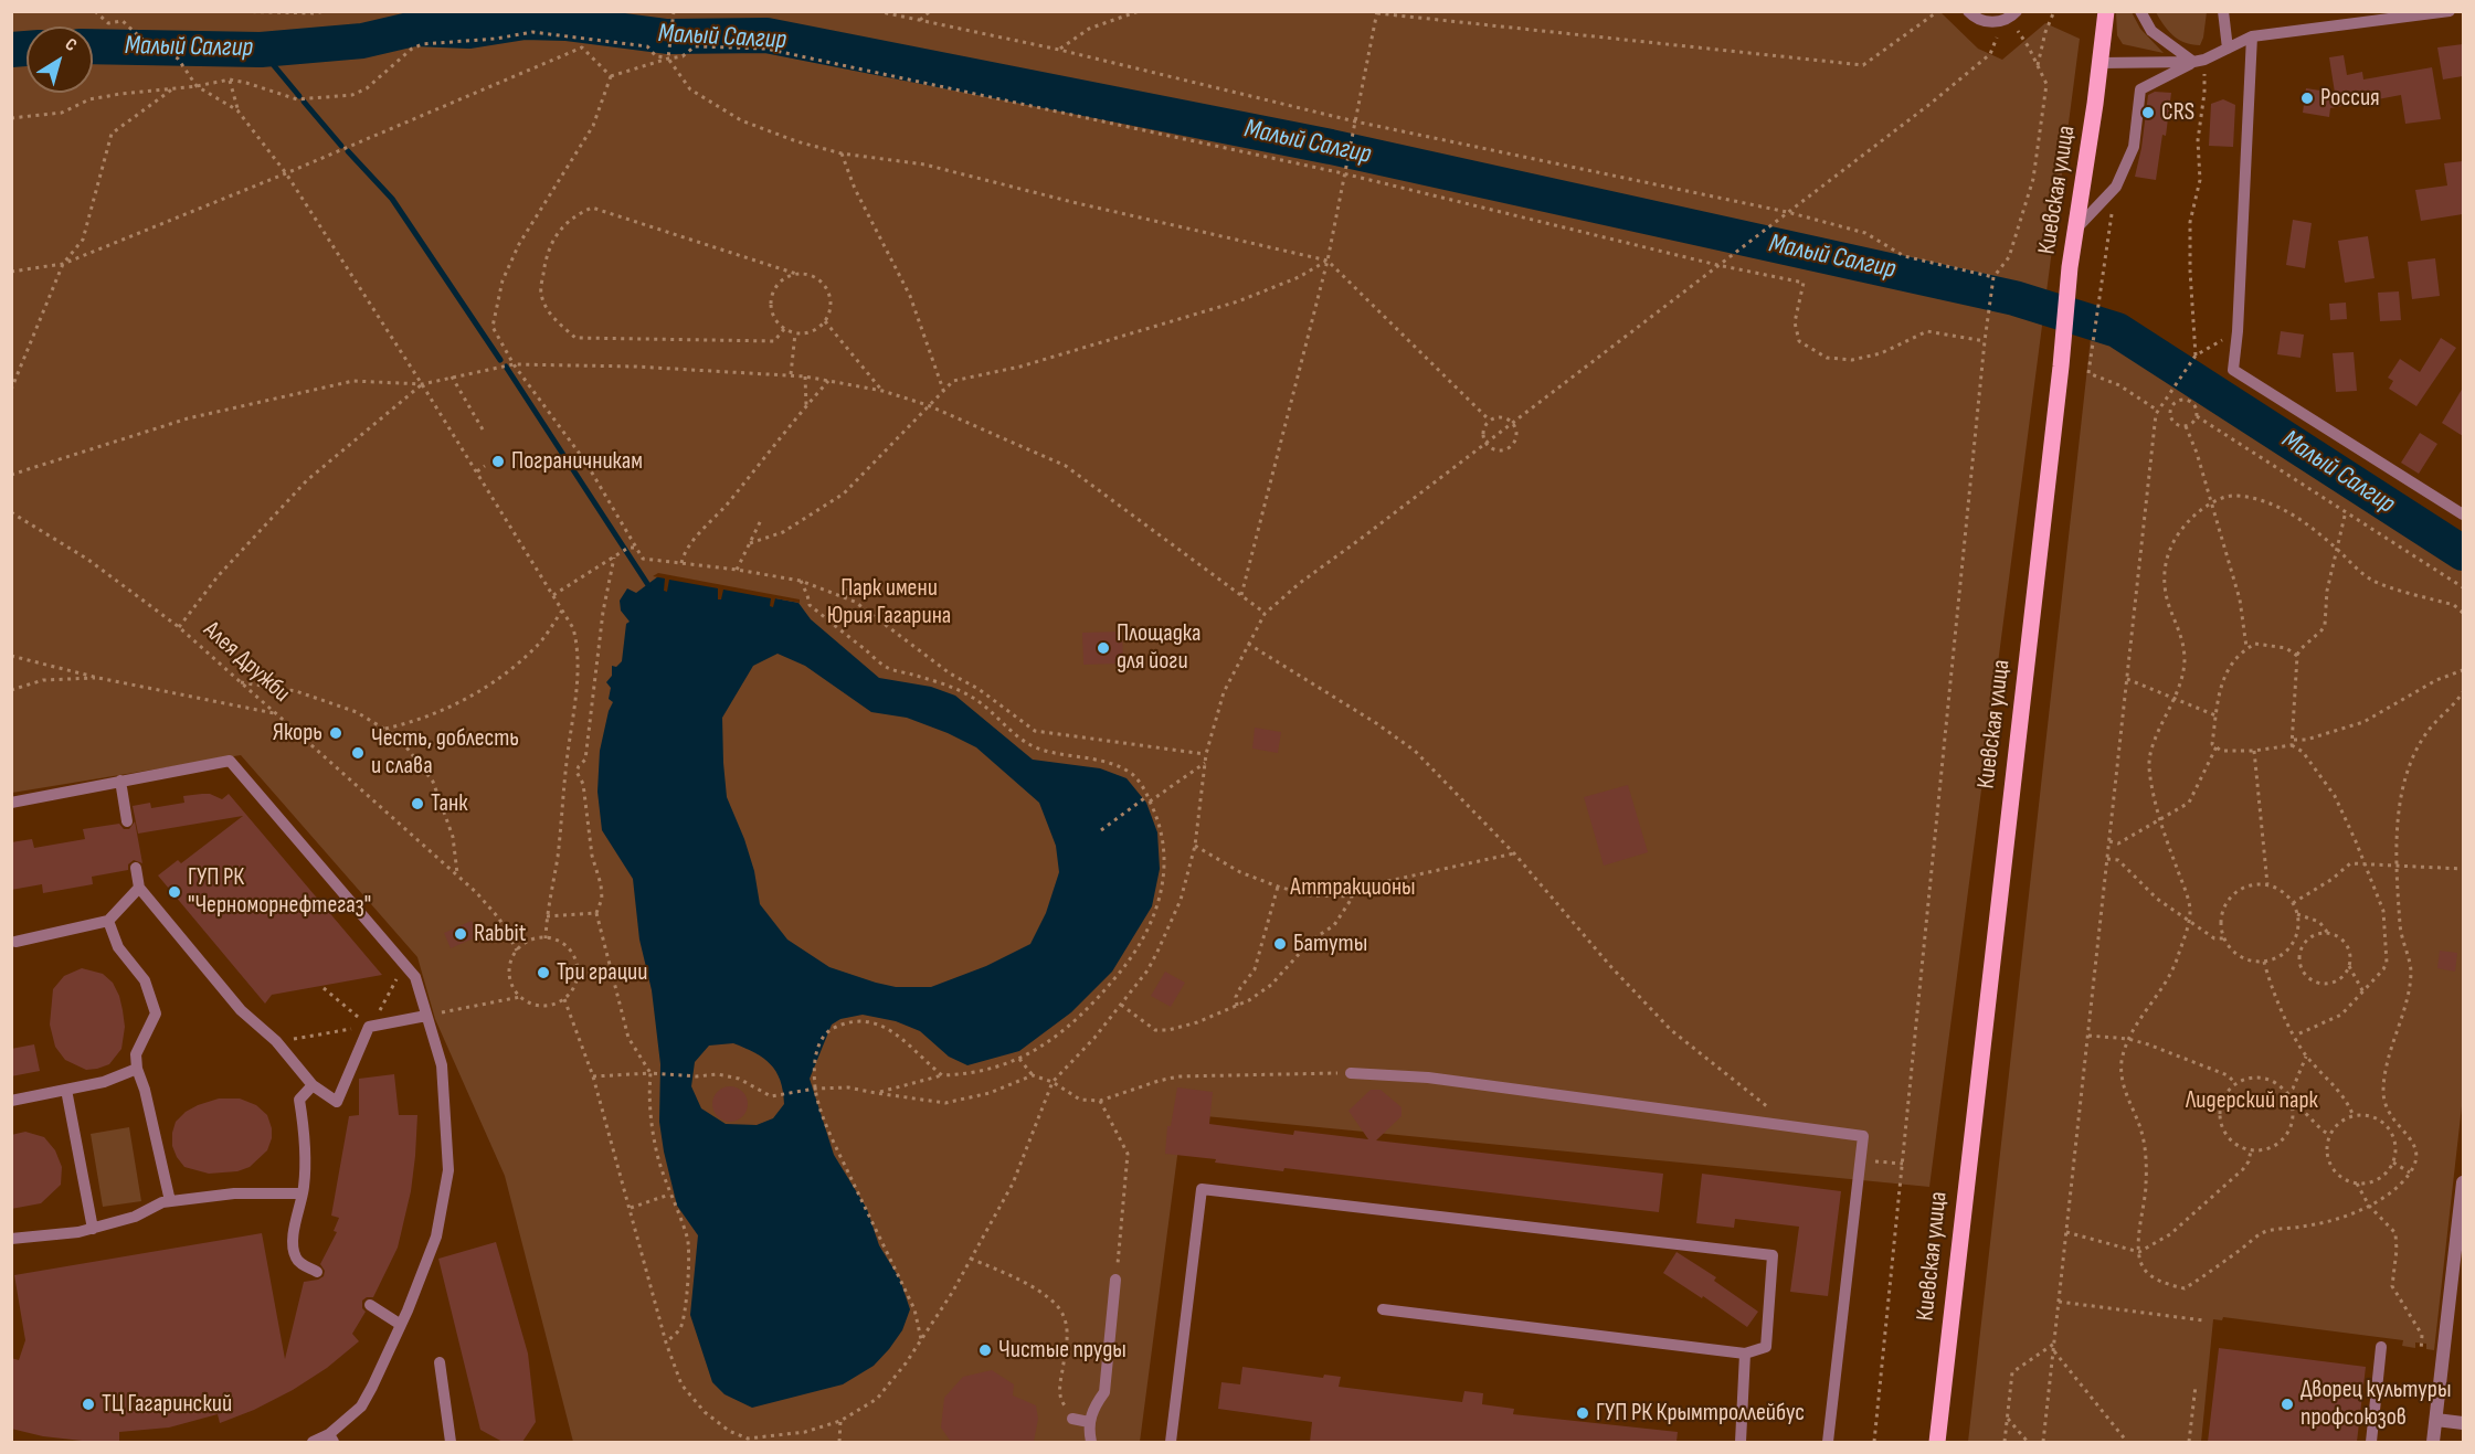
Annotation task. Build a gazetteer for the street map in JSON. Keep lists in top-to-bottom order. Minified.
{"streets":{"main road":["Киевская улица"],"path":["Алея Дружби"]},"water":["Малый Салгир"],"parks":["Парк имени Юрия Гагарина","Аттракционы","Лидерский парк"],"places":["Россия","CRS","Пограничникам","Площадка для йоги","Якорь","Честь, доблесть и слава","Танк","ГУП РК \"Черноморнефтегаз\"","Rabbit","Батуты","Три грации","Чистые пруды","ТЦ Гагаринский","Дворец культуры профсоюзов","ГУП РК Крымтроллейбус"],"north":"top right"}
